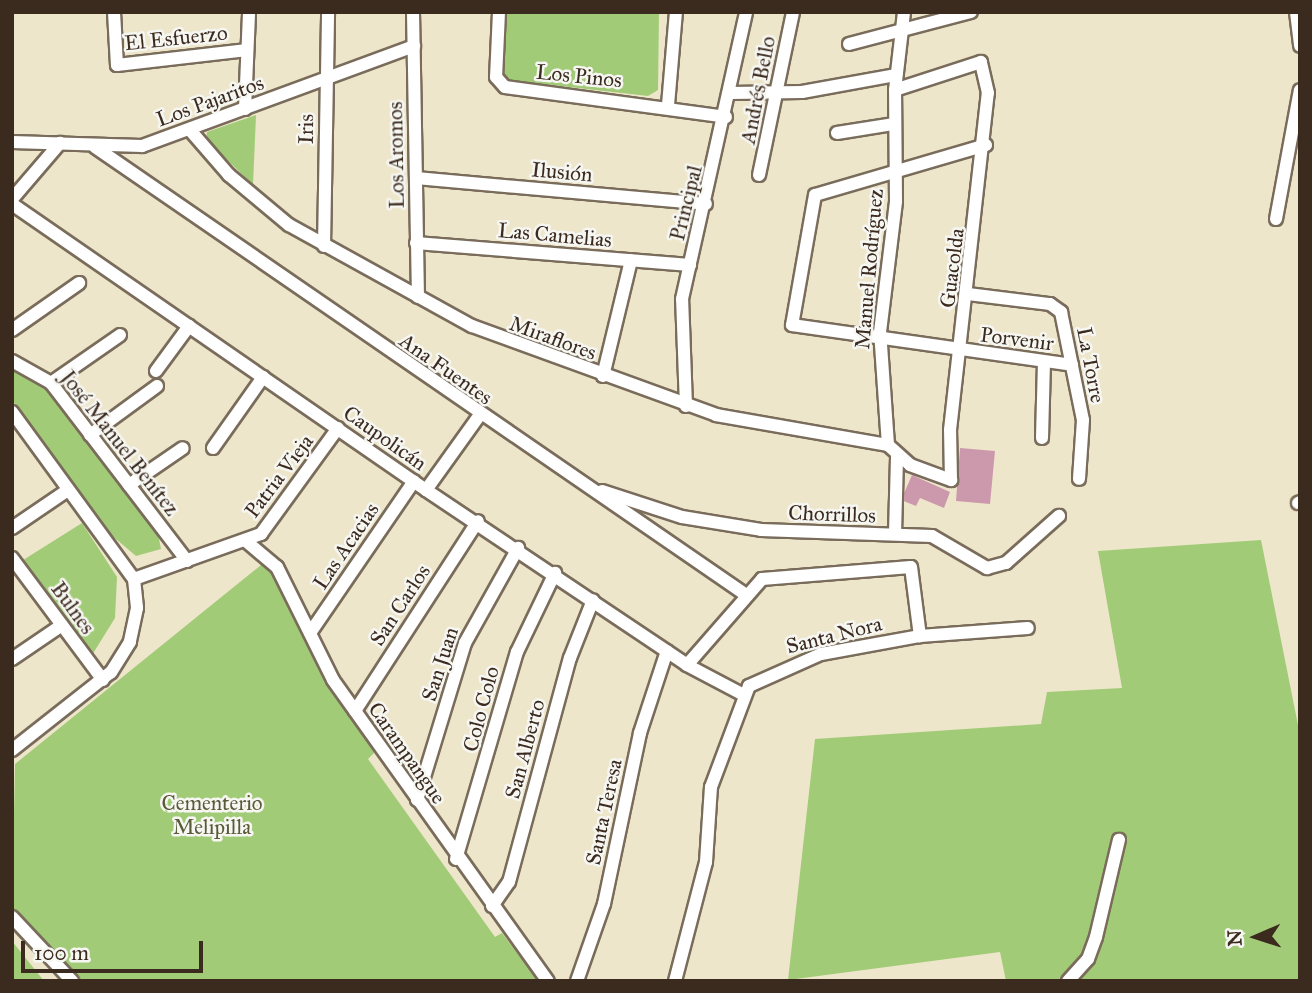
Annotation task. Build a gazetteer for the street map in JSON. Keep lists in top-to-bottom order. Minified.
{"streets":{"street":["El Esfuerzo","Los Pinos","Andrés Bello","Los Pajaritos","Iris","Los Aromos","Ilusión","Principal","Las Camelias","Guacolda","Manuel Rodríguez","Miraflores","Porvenir","La Torre","Ana Fuentes","Caupolicán","José Manuel Benítez","Patria Vieja","Chorrillos","Las Acacias","San Carlos","Bulnes","Santa Nora","San Juan","Colo Colo","San Alberto","Carampangue","Santa Teresa"]},"crossings":[["Los Pinos","Principal"],["Los Pajaritos","Iris"],["Los Pajaritos","Los Aromos"],["Los Pajaritos","Miraflores"],["Los Pajaritos","Ana Fuentes"],["Iris","Miraflores"],["Los Aromos","Ilusión"],["Los Aromos","Las Camelias"],["Los Aromos","Miraflores"],["Ilusión","Principal"],["Principal","Las Camelias"],["Principal","Miraflores"],["Guacolda","Manuel Rodríguez"],["Guacolda","Porvenir"],["Guacolda","La Torre"],["Manuel Rodríguez","Miraflores"],["Manuel Rodríguez","Porvenir"],["Porvenir","La Torre"],["Ana Fuentes","Chorrillos"],["Caupolicán","Patria Vieja"],["Caupolicán","Las Acacias"],["Caupolicán","San Carlos"],["Caupolicán","Santa Nora"],["Caupolicán","San Juan"],["Caupolicán","Colo Colo"],["Caupolicán","San Alberto"],["Caupolicán","Santa Teresa"],["Patria Vieja","Carampangue"],["Las Acacias","Carampangue"],["San Carlos","Carampangue"],["San Juan","Carampangue"],["Colo Colo","Carampangue"],["San Alberto","Carampangue"]],"parks":["Cementerio Melipilla"],"scale_bar":"100 m","north":"left"}
